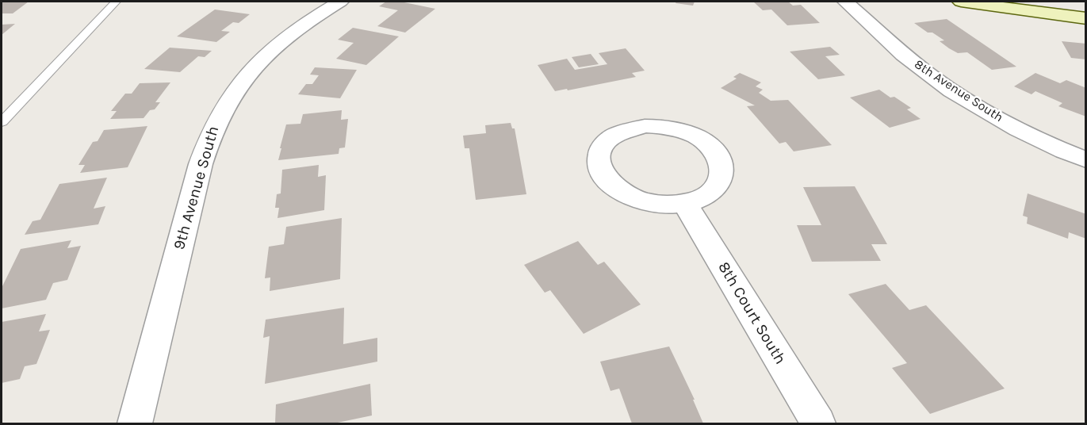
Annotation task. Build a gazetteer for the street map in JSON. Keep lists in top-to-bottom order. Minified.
{"streets":{"street":["8th Avenue South","9th Avenue South","8th Court South"]}}
